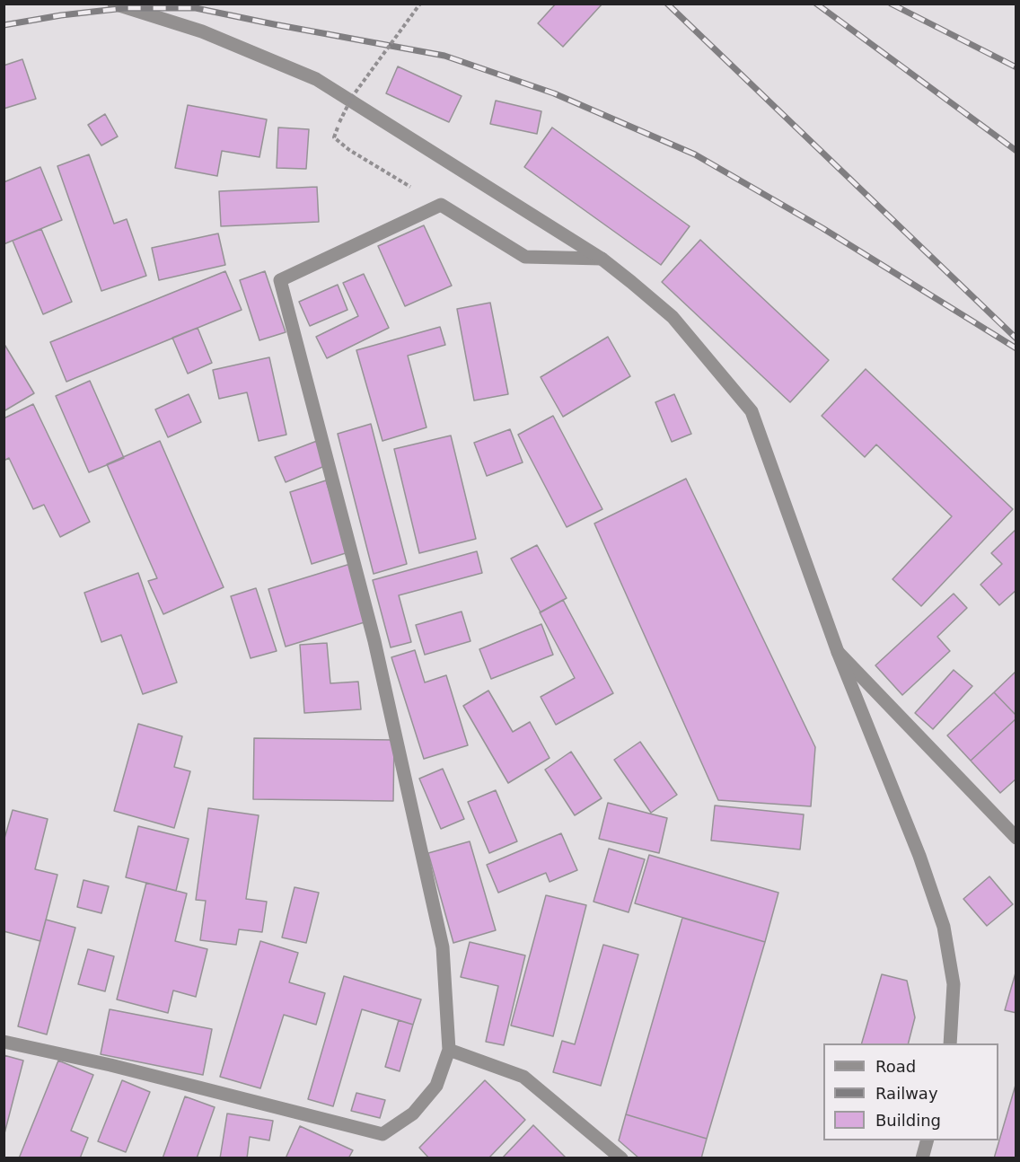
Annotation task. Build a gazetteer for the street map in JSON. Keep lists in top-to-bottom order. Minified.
{"legend":["Road","Railway","Building"]}
